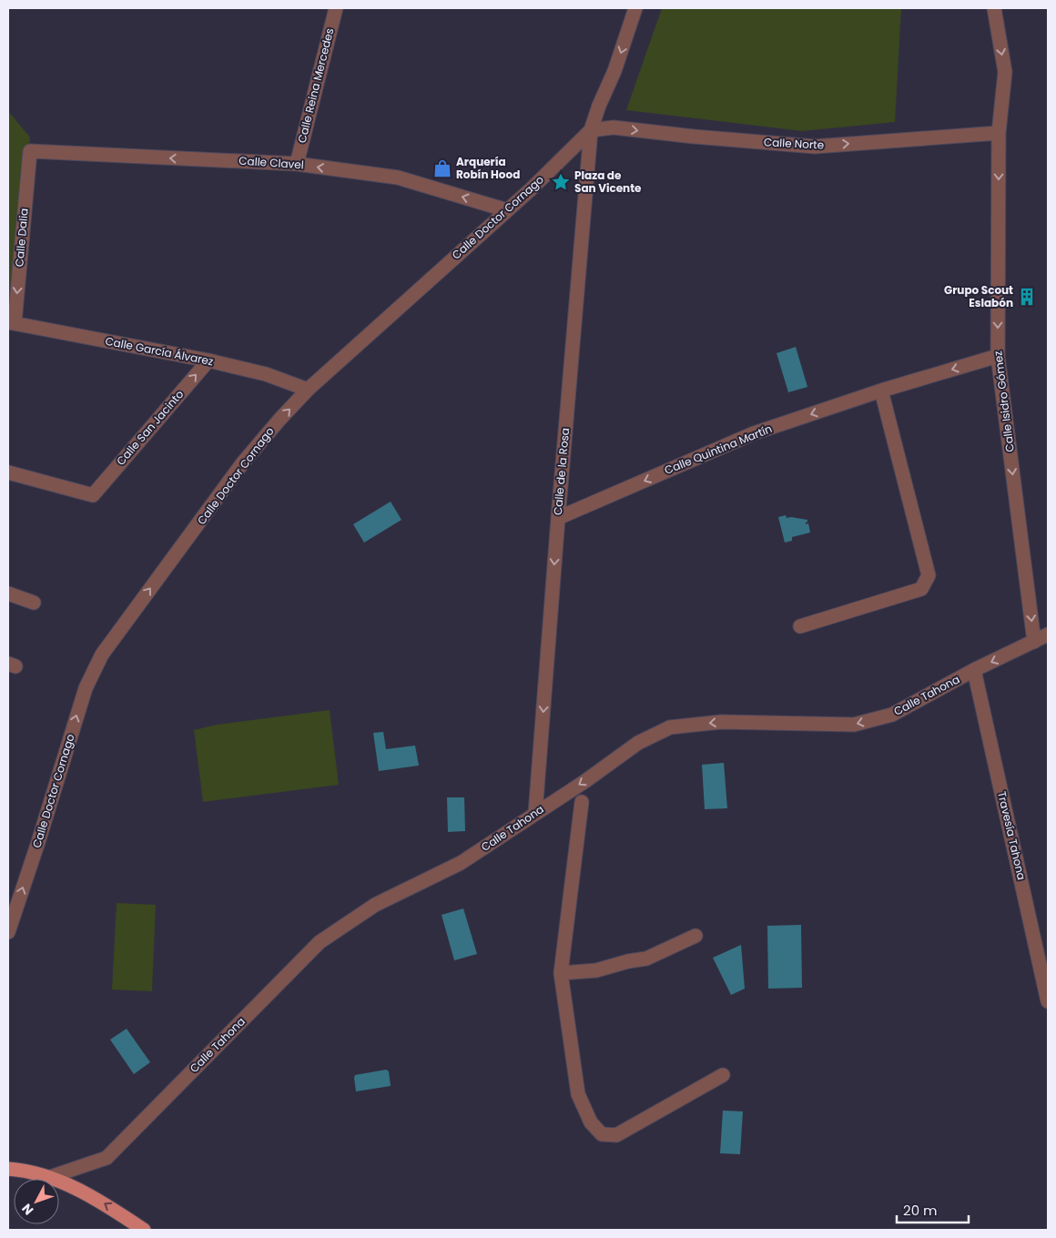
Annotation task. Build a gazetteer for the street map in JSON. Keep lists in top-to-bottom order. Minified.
{"streets":{"street":["Calle Reina Mercedes","Calle Norte","Calle Clavel","Calle Doctor Cornago","Calle Dalia","Calle García Álvarez","Calle Isidro Gómez","Calle San Jacinto","Calle Quintina Martín","Calle de la Rosa","Calle Tahona","Travesía Tahona"]},"crossings":[["Calle Reina Mercedes","Calle Clavel"],["Calle Norte","Calle Doctor Cornago"],["Calle Norte","Calle Isidro Gómez"],["Calle Norte","Calle de la Rosa"],["Calle Clavel","Calle Doctor Cornago"],["Calle Clavel","Calle Dalia"],["Calle Doctor Cornago","Calle García Álvarez"],["Calle Doctor Cornago","Calle de la Rosa"],["Calle Dalia","Calle García Álvarez"],["Calle García Álvarez","Calle San Jacinto"],["Calle Isidro Gómez","Calle Quintina Martín"],["Calle Isidro Gómez","Calle Tahona"],["Calle Quintina Martín","Calle de la Rosa"],["Calle de la Rosa","Calle Tahona"],["Calle Tahona","Travesía Tahona"]],"one_way":["Calle Norte","Calle Clavel","Calle Dalia","Calle Isidro Gómez","Calle San Jacinto","Calle Quintina Martín","Calle de la Rosa","Calle Tahona"],"places":{"shop":["Arquería Robín Hood"],"place":["Plaza de San Vicente"],"building":["Grupo Scout Eslabón"]},"scale_bar":"20 m","north":"bottom left"}
